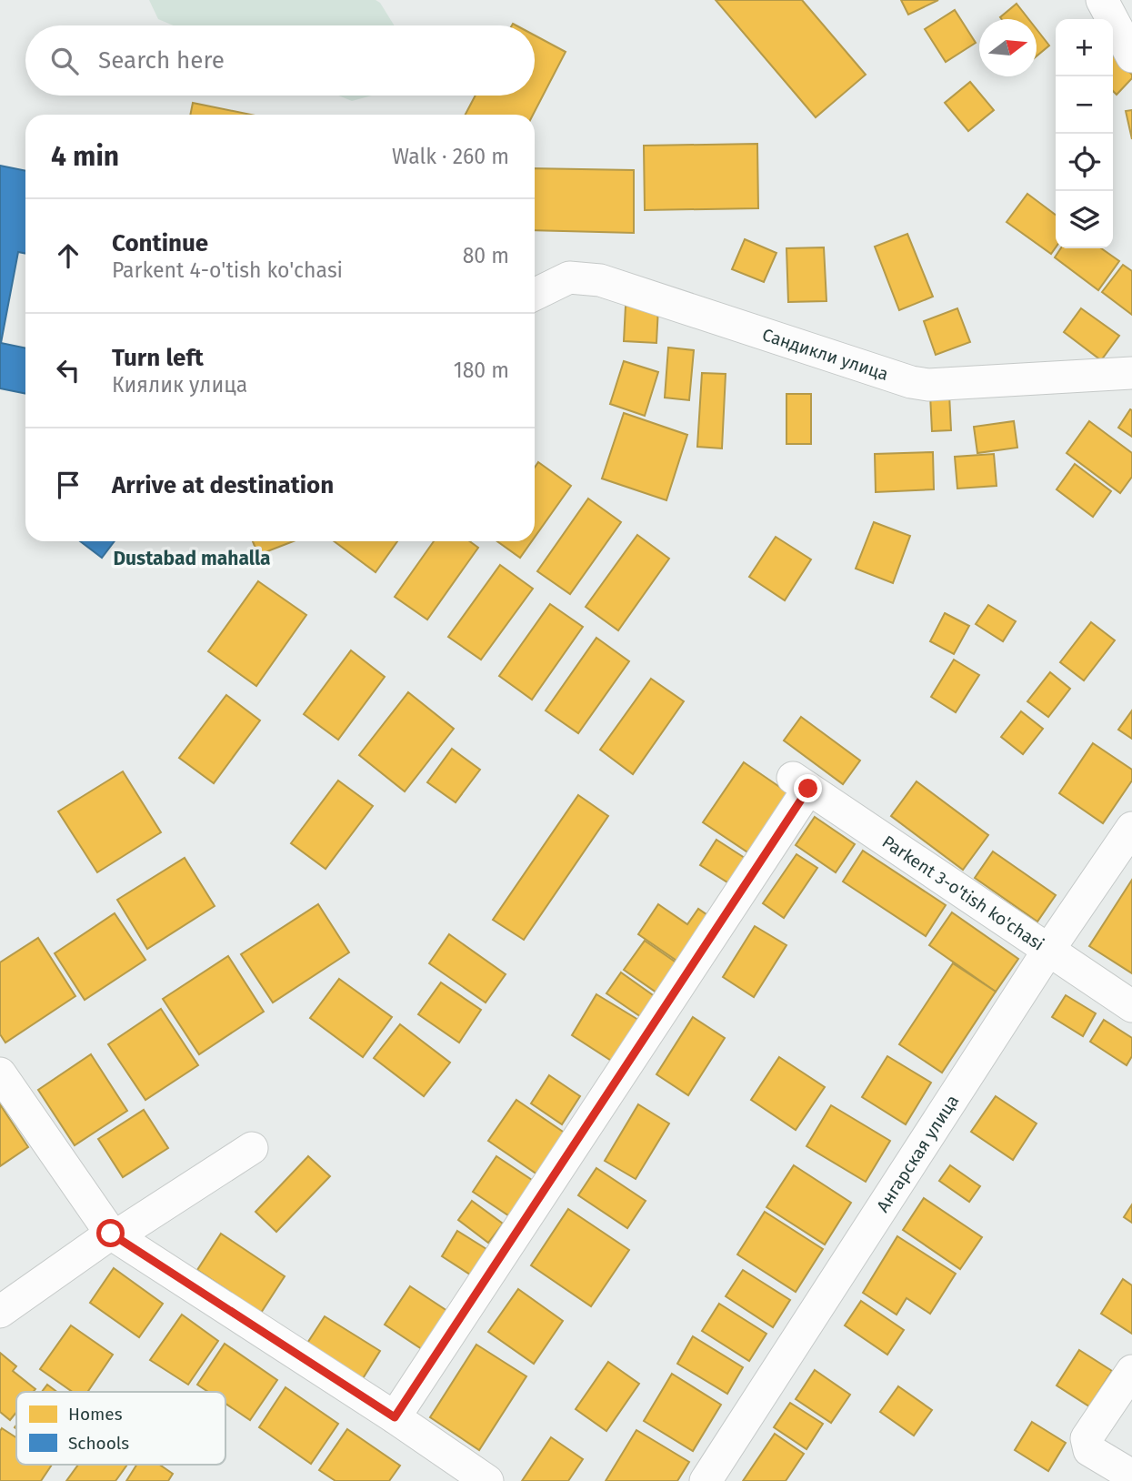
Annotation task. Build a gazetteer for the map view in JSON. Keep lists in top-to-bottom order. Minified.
{"streets":{"street":["Сандикли улица","Parkent 3-o'tish ko'chasi","Ангарская улица"]},"crossings":[["Parkent 3-o'tish ko'chasi","Ангарская улица"]],"districts":["Dustabad mahalla"],"legend":["Homes","Schools"],"north":"right","page":{"map_buttons":["+","−"],"search":"Search here","heading":["4 min","Walk · 260 m"],"list":[["Continue","Parkent 4-o'tish ko'chasi","80 m"],["Turn left","Киялик улица","180 m"],"Arrive at destination"]}}
